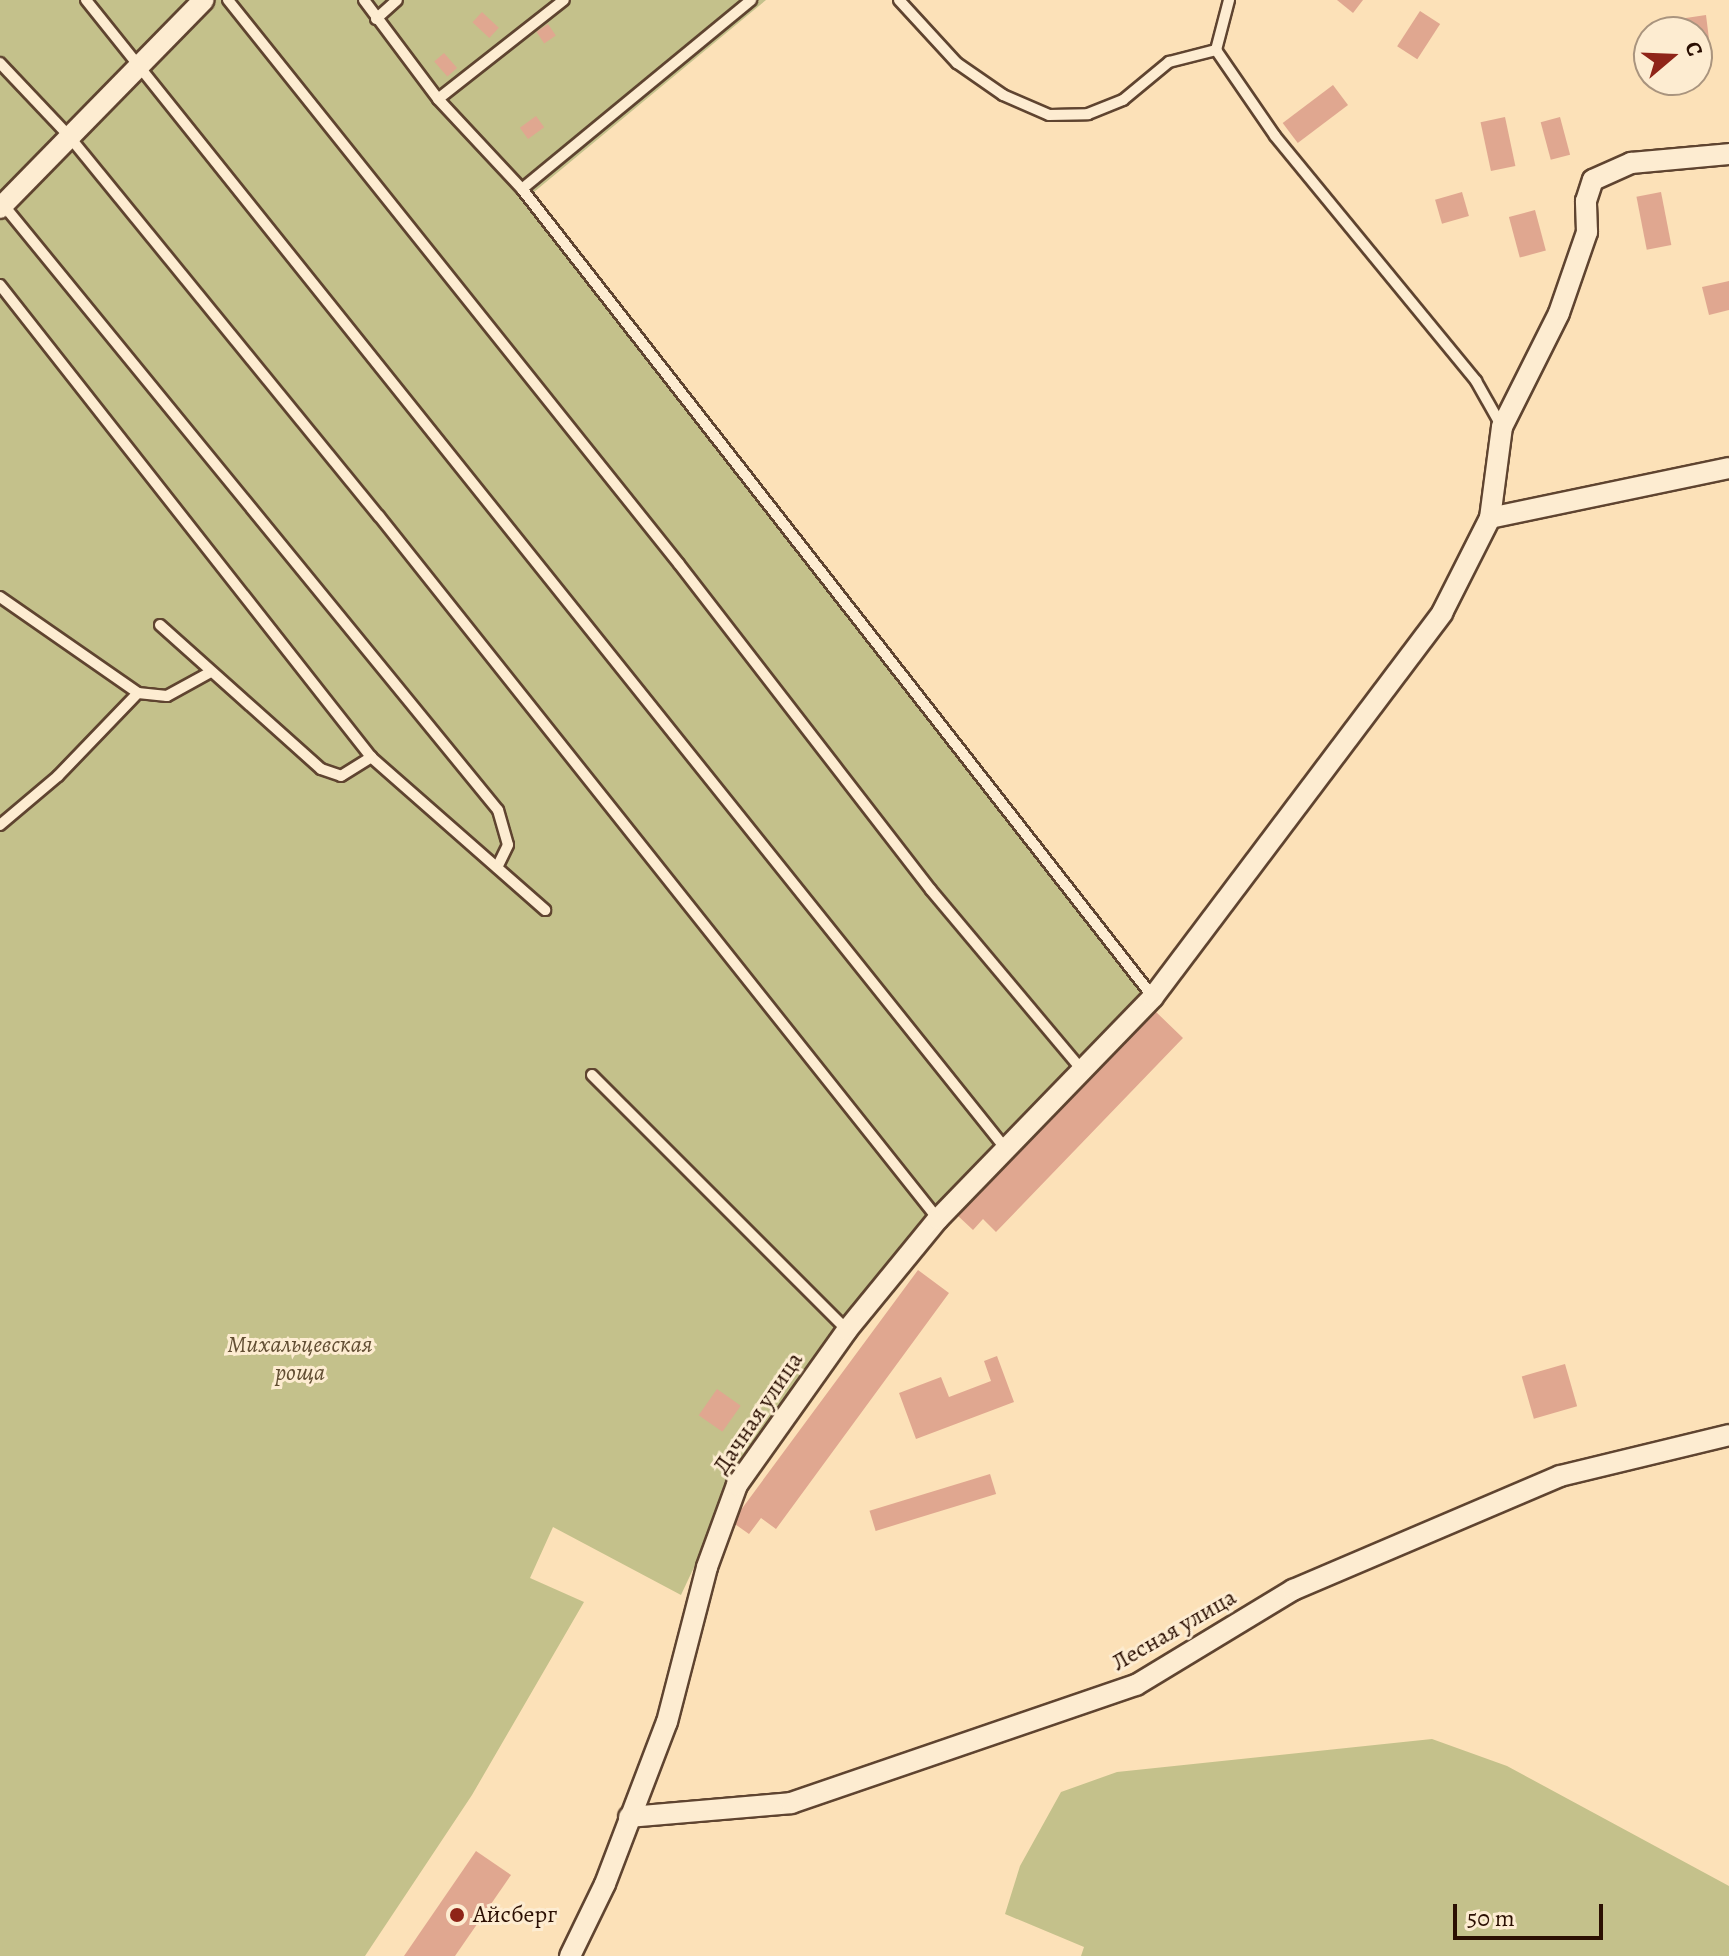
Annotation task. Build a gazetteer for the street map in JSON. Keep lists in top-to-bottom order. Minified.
{"streets":{"street":["Дачная улица","Лесная улица"]},"crossings":[["Дачная улица","Лесная улица"]],"parks":["Михальцевская роща"],"places":["Айсберг"],"scale_bar":"50 m","north":"right"}
